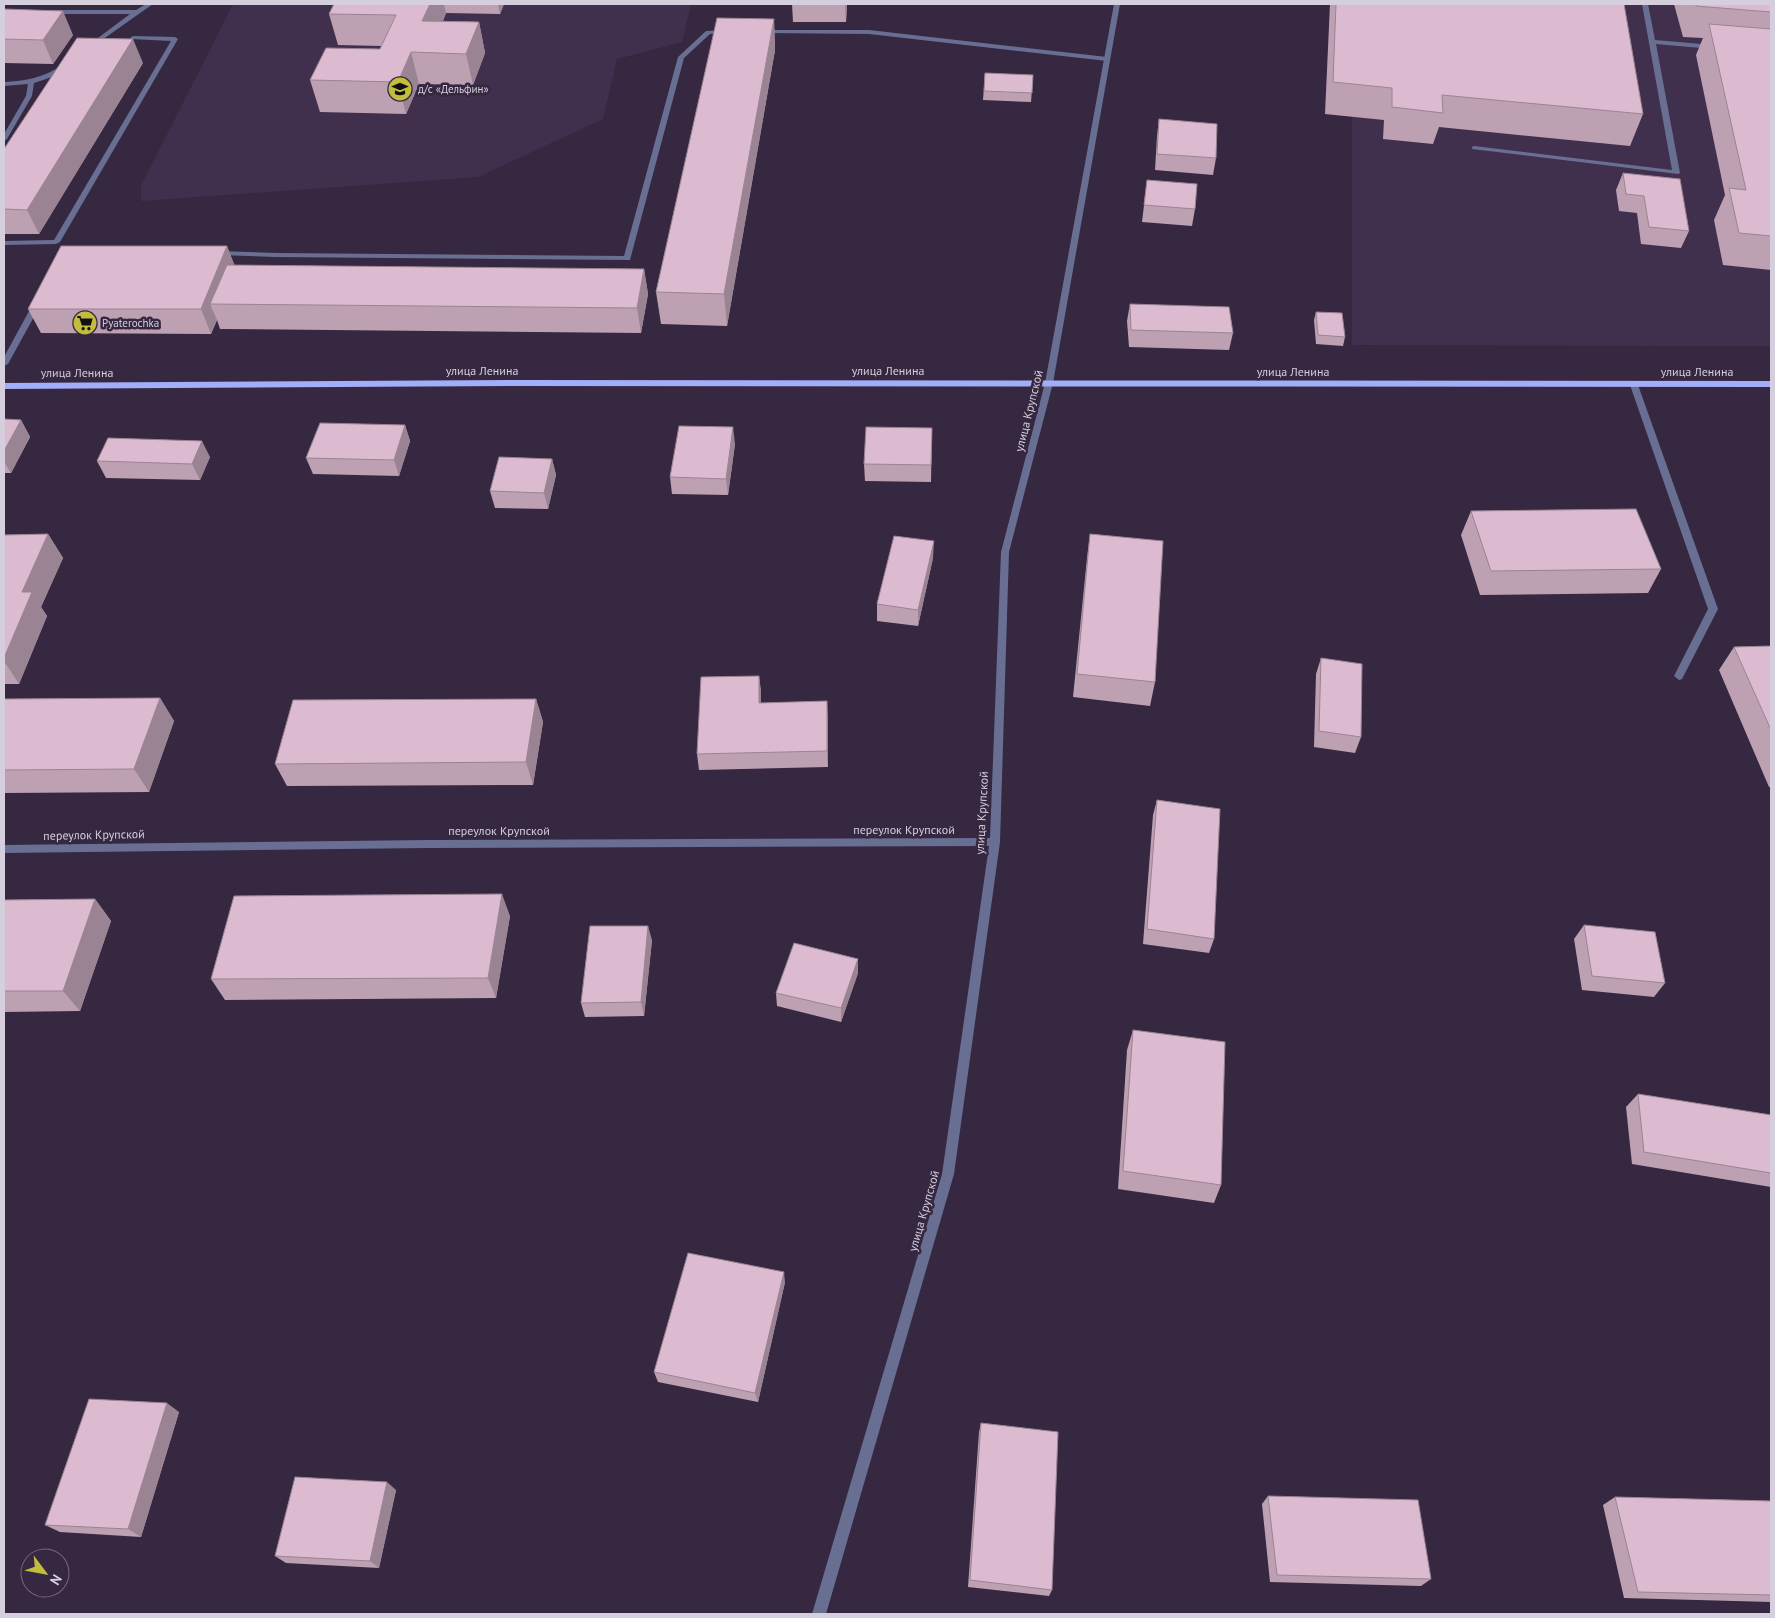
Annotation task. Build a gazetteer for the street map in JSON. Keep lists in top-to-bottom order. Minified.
{"streets":{"main road":["улица Ленина"],"street":["улица Крупской","переулок Крупской"]},"crossings":[["улица Ленина","улица Крупской"],["улица Крупской","переулок Крупской"]],"places":{"school or university":["д/с «Дельфин»"],"supermarket":["Pyaterochka"]},"north":"bottom right"}
